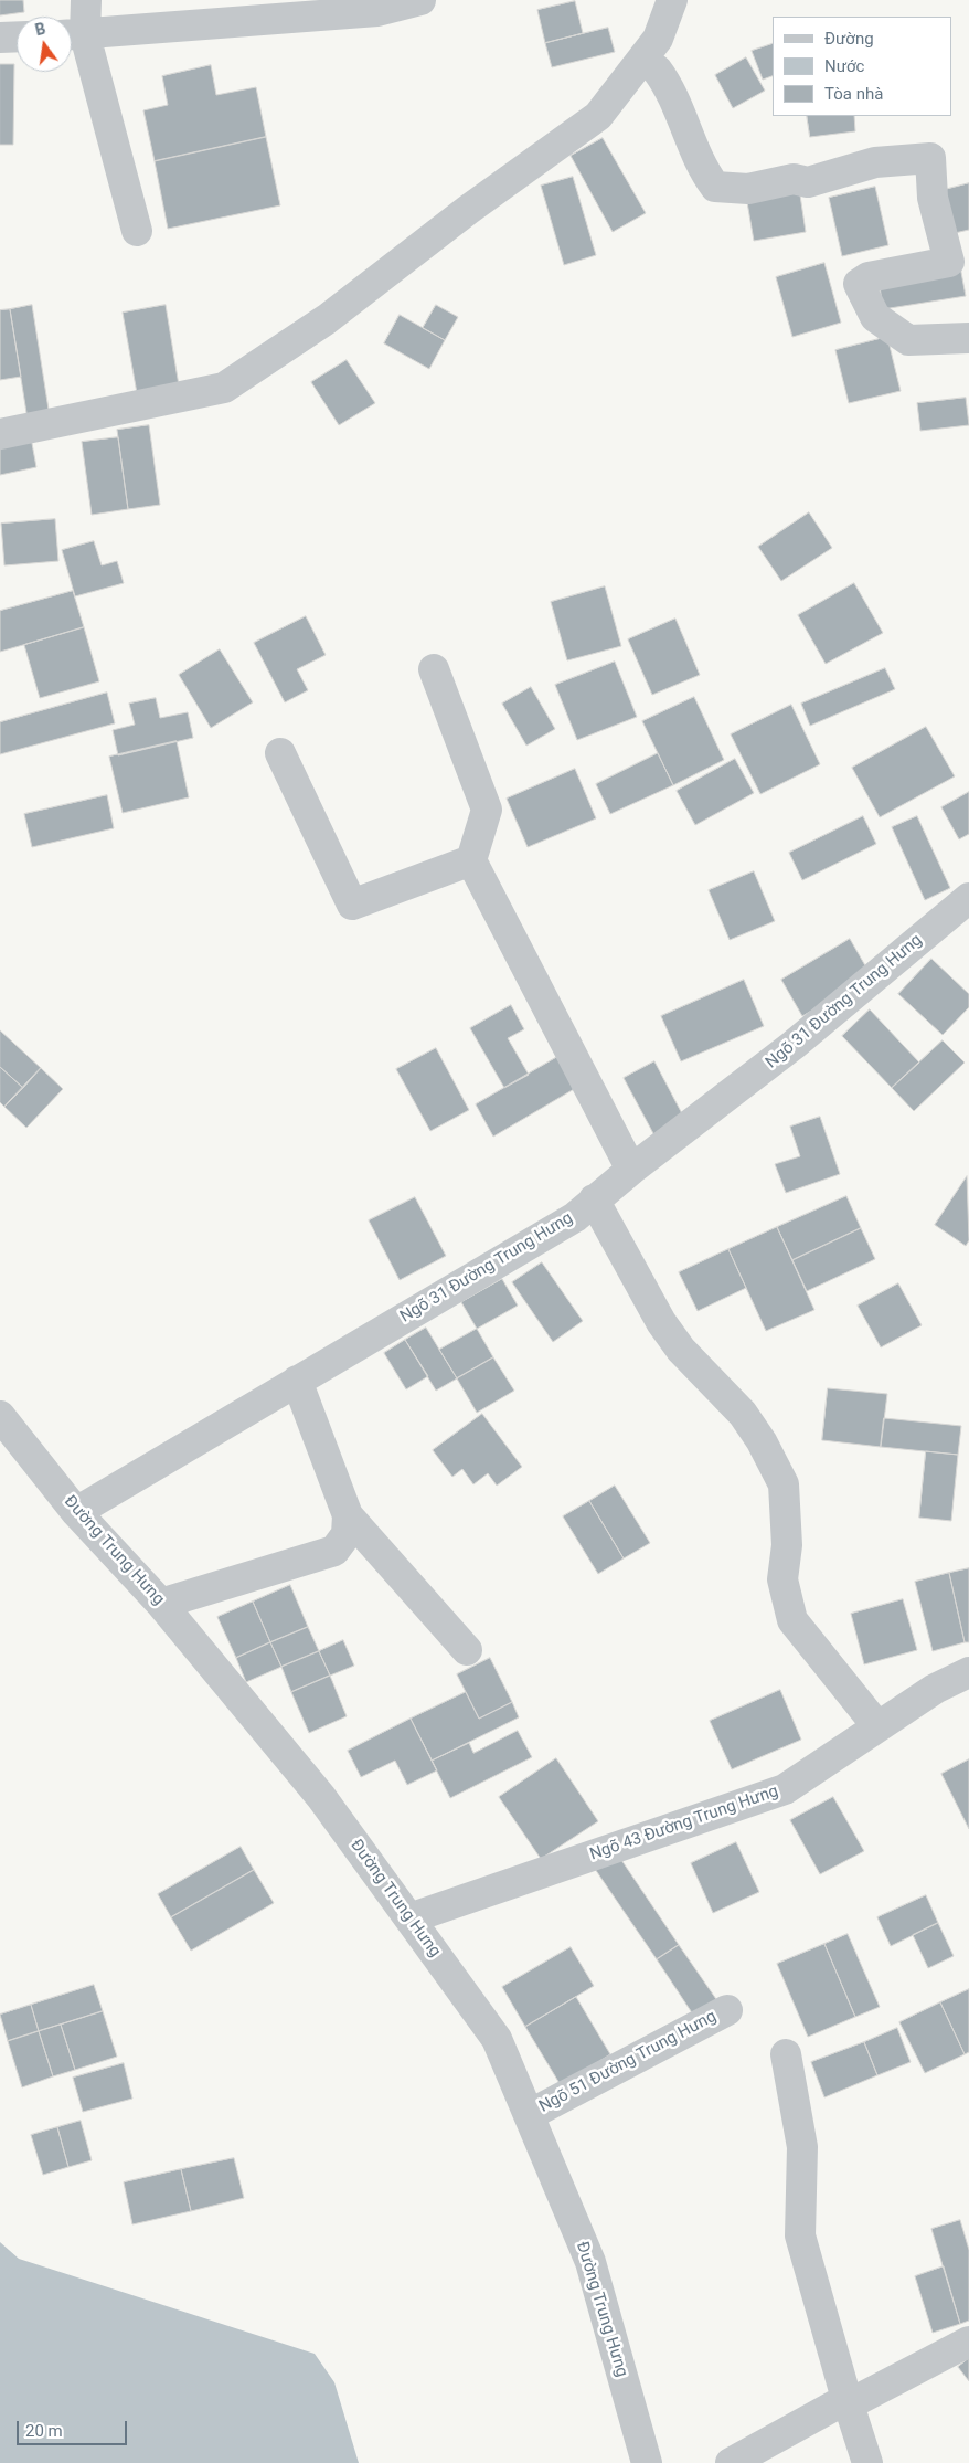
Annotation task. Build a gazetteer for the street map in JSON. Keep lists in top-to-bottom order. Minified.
{"streets":{"street":["Ngõ 31 Đường Trung Hưng","Đường Trung Hưng","Ngõ 43 Đường Trung Hưng","Ngõ 51 Đường Trung Hưng"]},"crossings":[["Ngõ 31 Đường Trung Hưng","Đường Trung Hưng"],["Đường Trung Hưng","Ngõ 43 Đường Trung Hưng"],["Đường Trung Hưng","Ngõ 51 Đường Trung Hưng"]],"legend":["Đường","Nước","Tòa nhà"],"scale_bar":"20 m","north":"top"}
